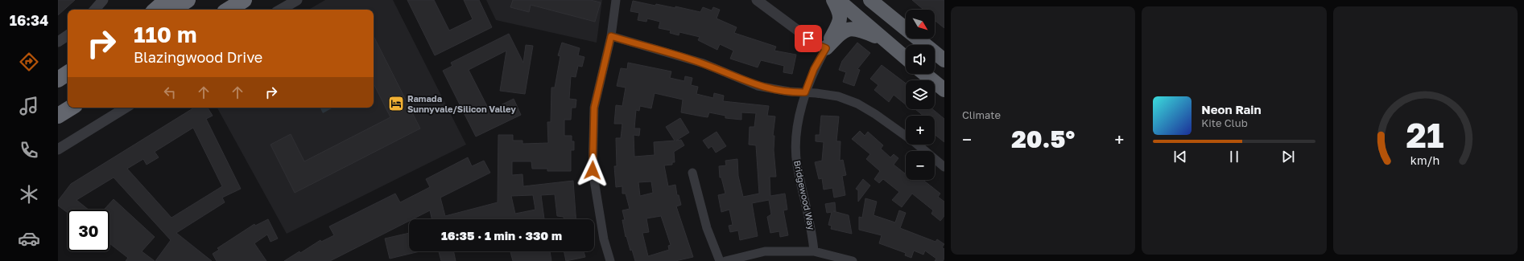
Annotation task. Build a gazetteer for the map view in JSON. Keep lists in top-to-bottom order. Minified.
{"streets":{"street":["Bridgewood Way"]},"places":{"hotel":["Ramada Sunnyvale/Silicon Valley"]},"north":"bottom right","page":{"tabs":"16:34","tile":"Climate","map_buttons":["+","−"],"turn":["110 m","Blazingwood Drive"],"song":["Neon Rain","Kite Club"],"heat":["−","20.5°","+"],"limit":"30","trip":"16:35 · 1 min · 330 m","gauge":["21","km/h"]}}
